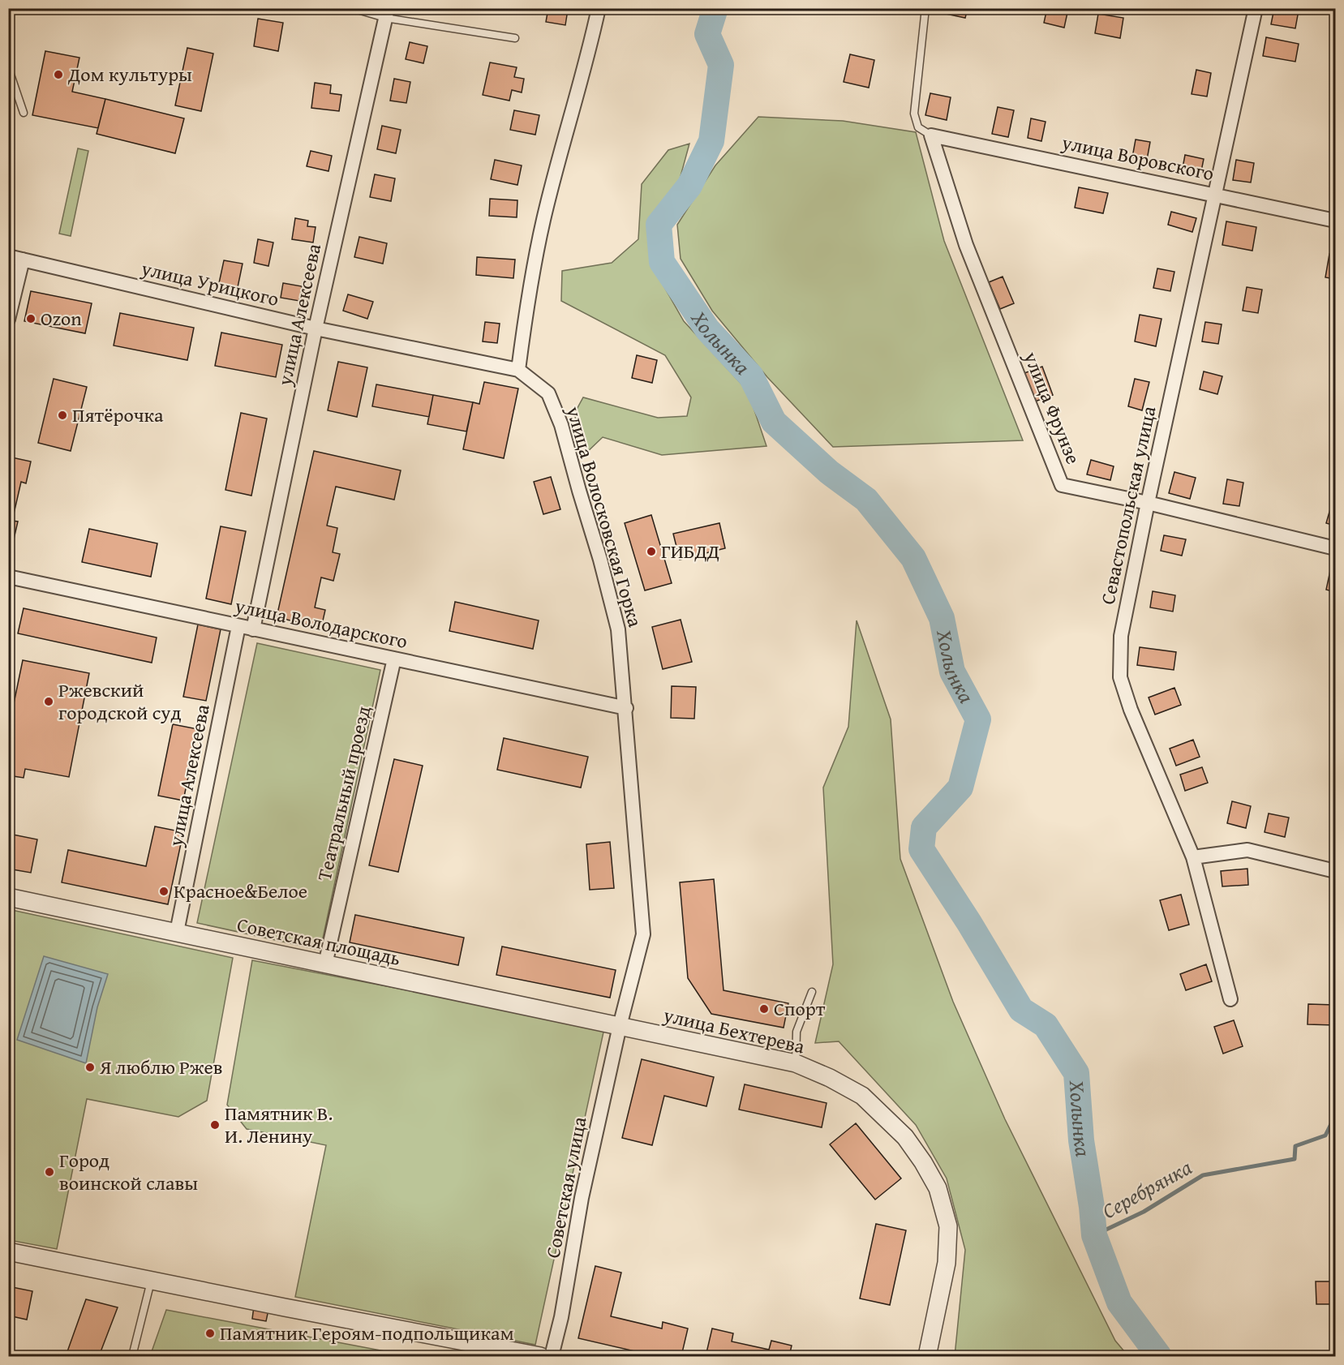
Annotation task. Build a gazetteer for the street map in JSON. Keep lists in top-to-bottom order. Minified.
{"streets":{"street":["улица Воровского","улица Урицкого","улица Алексеева","улица Фрунзе","Севастопольская улица","улица Волосковская Горка","улица Володарского","Театральный проезд","Советская площадь","улица Бехтерева","Советская улица"]},"crossings":[["улица Воровского","улица Фрунзе"],["улица Воровского","Севастопольская улица"],["улица Урицкого","улица Алексеева"],["улица Урицкого","улица Волосковская Горка"],["улица Алексеева","улица Володарского"],["улица Алексеева","Советская площадь"],["улица Фрунзе","Севастопольская улица"],["улица Волосковская Горка","улица Володарского"],["улица Волосковская Горка","Советская площадь"],["улица Волосковская Горка","улица Бехтерева"],["улица Волосковская Горка","Советская улица"],["улица Володарского","Театральный проезд"],["Театральный проезд","Советская площадь"],["Советская площадь","улица Бехтерева"],["Советская площадь","Советская улица"],["улица Бехтерева","Советская улица"]],"water":["Холынка","Серебрянка"],"places":["Дом культуры","Ozon","Пятёрочка","ГИБДД","Ржевский городской суд","Красное&Белое","Спорт","Я люблю Ржев","Памятник В. И. Ленину","Город воинской славы","Памятник Героям-подпольщикам"]}
